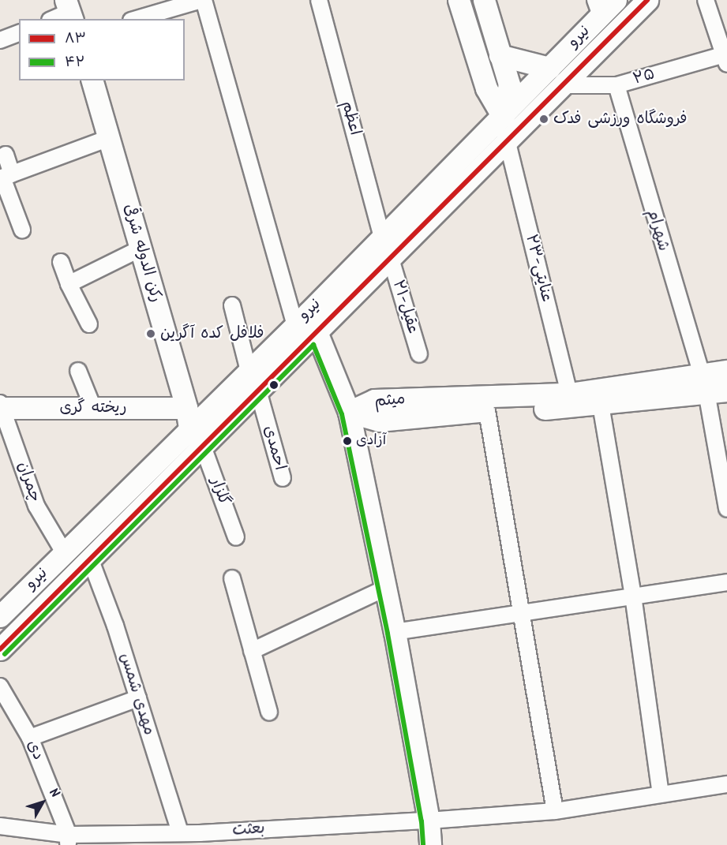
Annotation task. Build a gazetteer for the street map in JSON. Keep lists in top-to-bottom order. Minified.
{"streets":{"main road":["نیرو","رکن الدوله شرقی","میثم","ریخته گری"],"street":["۲۵","اعظم","شهرام","۲۳-عنایتی","۲۱-عقیل","احمدی","چمران","گلزار","مهدی شمس","دی","بعثت"]},"crossings":[["نیرو","۲۵"],["نیرو","اعظم"],["نیرو","رکن الدوله شرقی"],["نیرو","۲۳-عنایتی"],["نیرو","۲۱-عقیل"],["نیرو","ریخته گری"],["نیرو","احمدی"],["نیرو","چمران"],["نیرو","گلزار"],["نیرو","مهدی شمس"],["۲۵","شهرام"],["شهرام","میثم"],["رکن الدوله شرقی","ریخته گری"],["۲۳-عنایتی","میثم"],["ریخته گری","چمران"],["مهدی شمس","بعثت"],["دی","بعثت"]],"places":["فروشگاه ورزشی فدک","فلافل کده آگرین","آزادی"],"lines":["transit line ۸۳","transit line ۴۲"],"legend":["۸۳","۴۲"],"north":"top right"}
